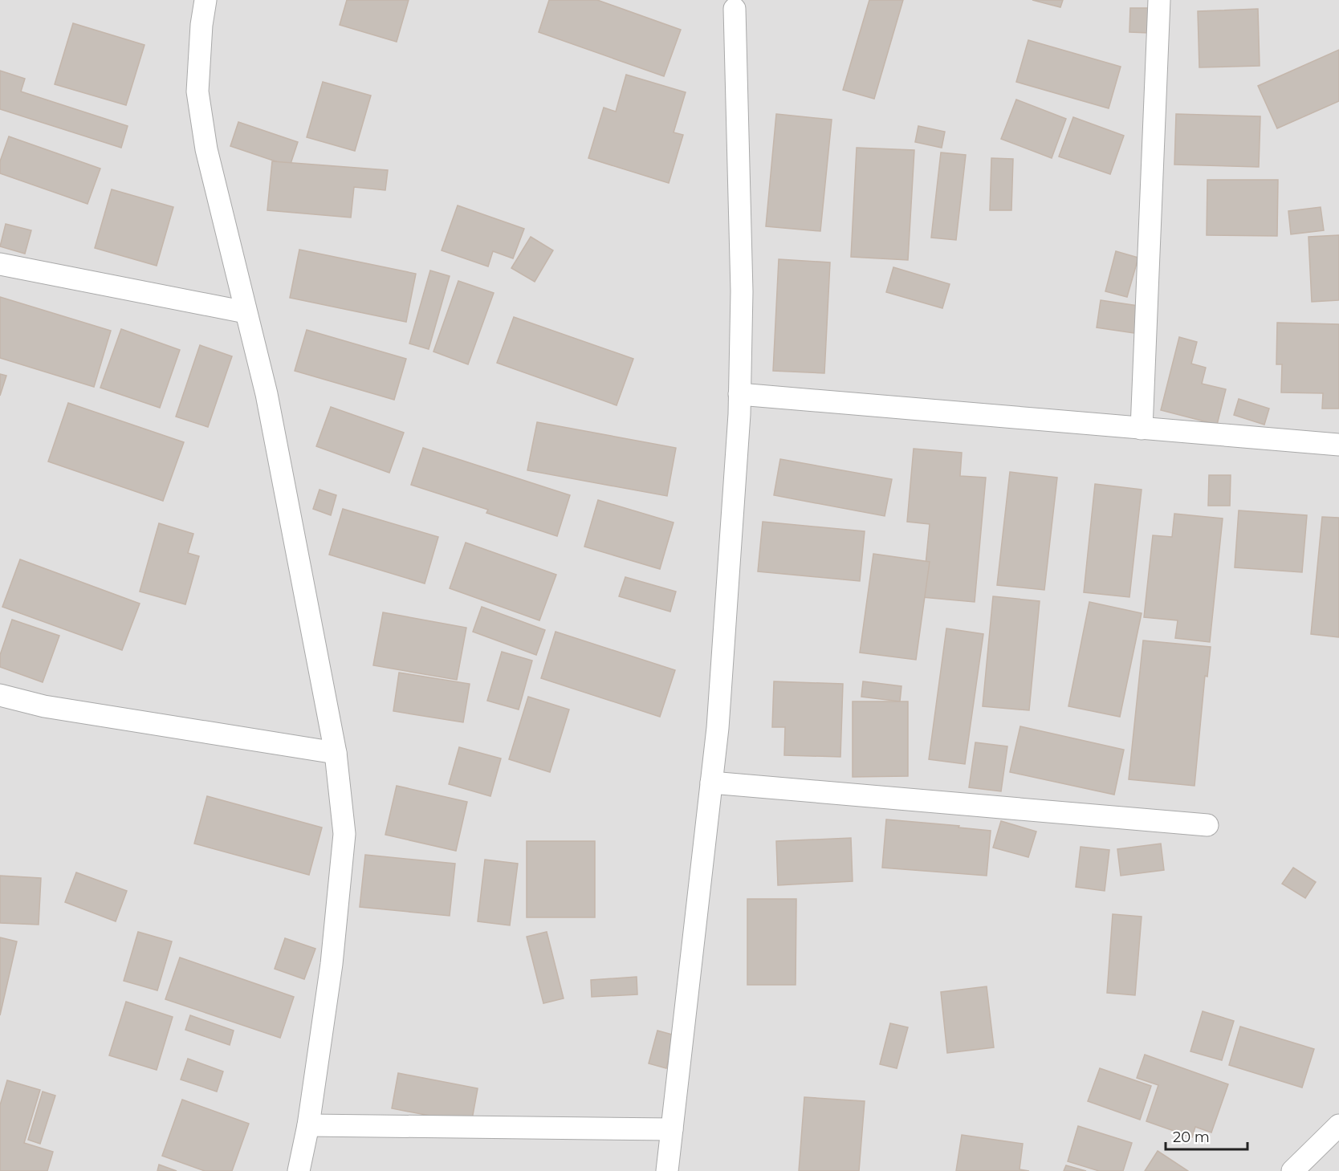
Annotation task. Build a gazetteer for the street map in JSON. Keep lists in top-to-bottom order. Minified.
{"scale_bar":"20 m"}
